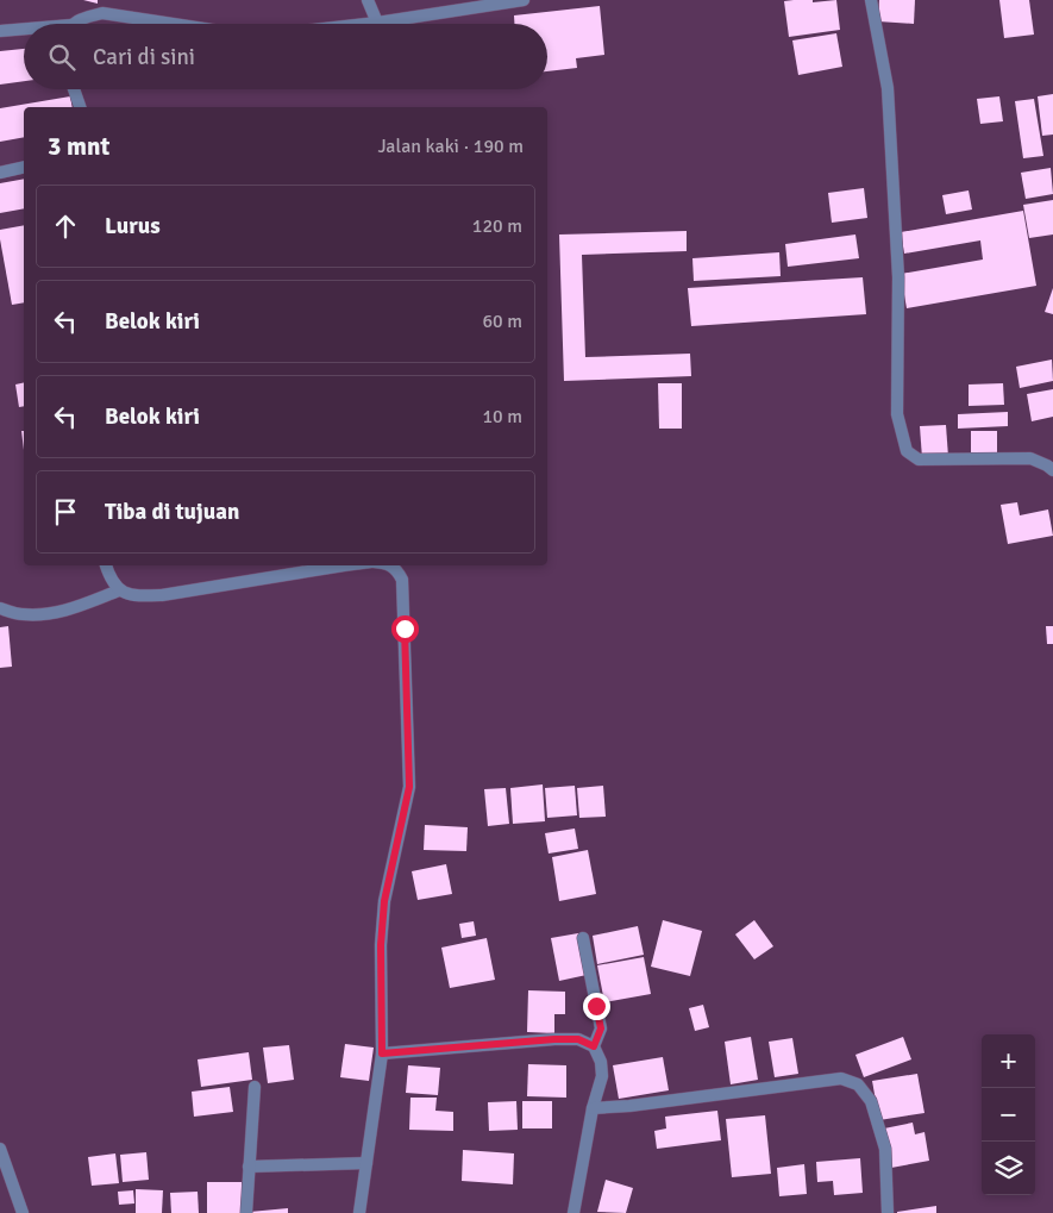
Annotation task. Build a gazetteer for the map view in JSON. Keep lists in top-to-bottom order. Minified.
{"page":{"search":"Cari di sini","heading":["3 mnt","Jalan kaki · 190 m"],"list":[["Lurus","120 m"],["Belok kiri","60 m"],["Belok kiri","10 m"],"Tiba di tujuan"],"map_buttons":["+","−"]}}
